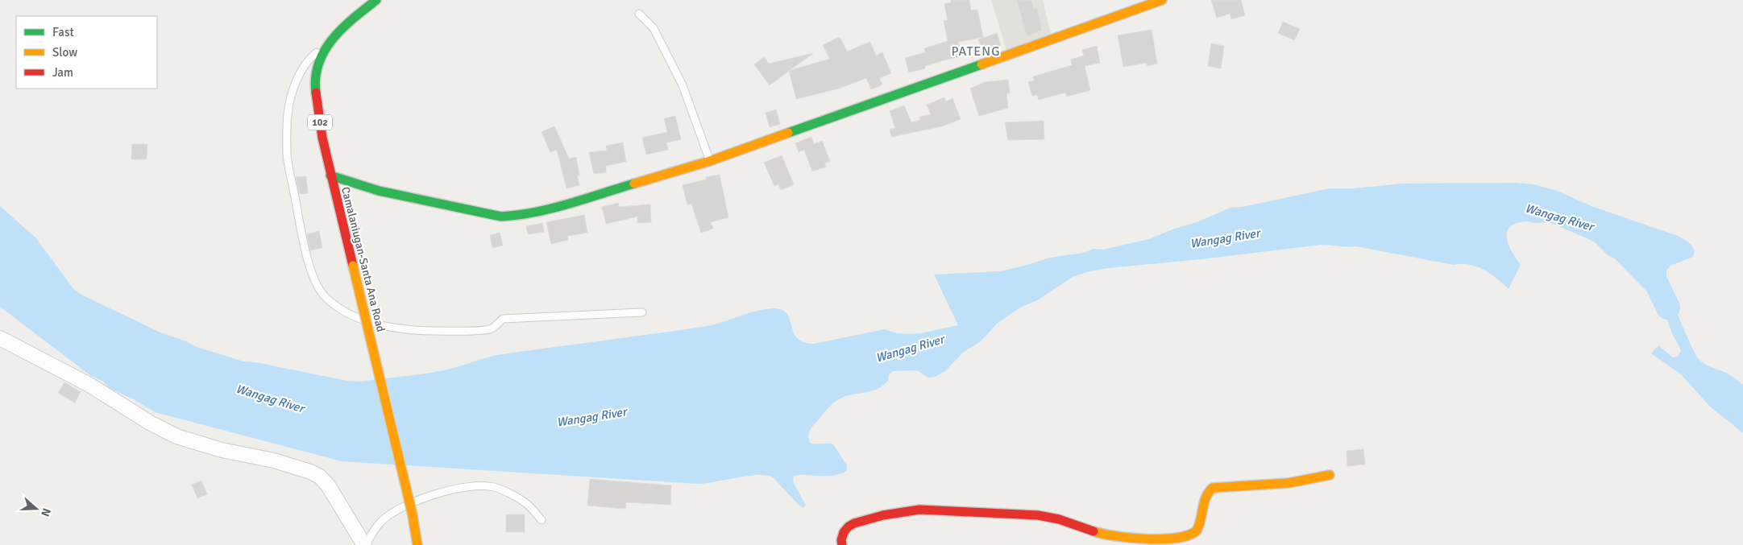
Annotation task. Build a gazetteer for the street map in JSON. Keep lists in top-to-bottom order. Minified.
{"streets":{"street":["102","Camalaniugan-Santa Ana Road"]},"districts":["PATENG"],"water":["Wangag River"],"legend":["Fast","Slow","Jam"],"north":"right"}
